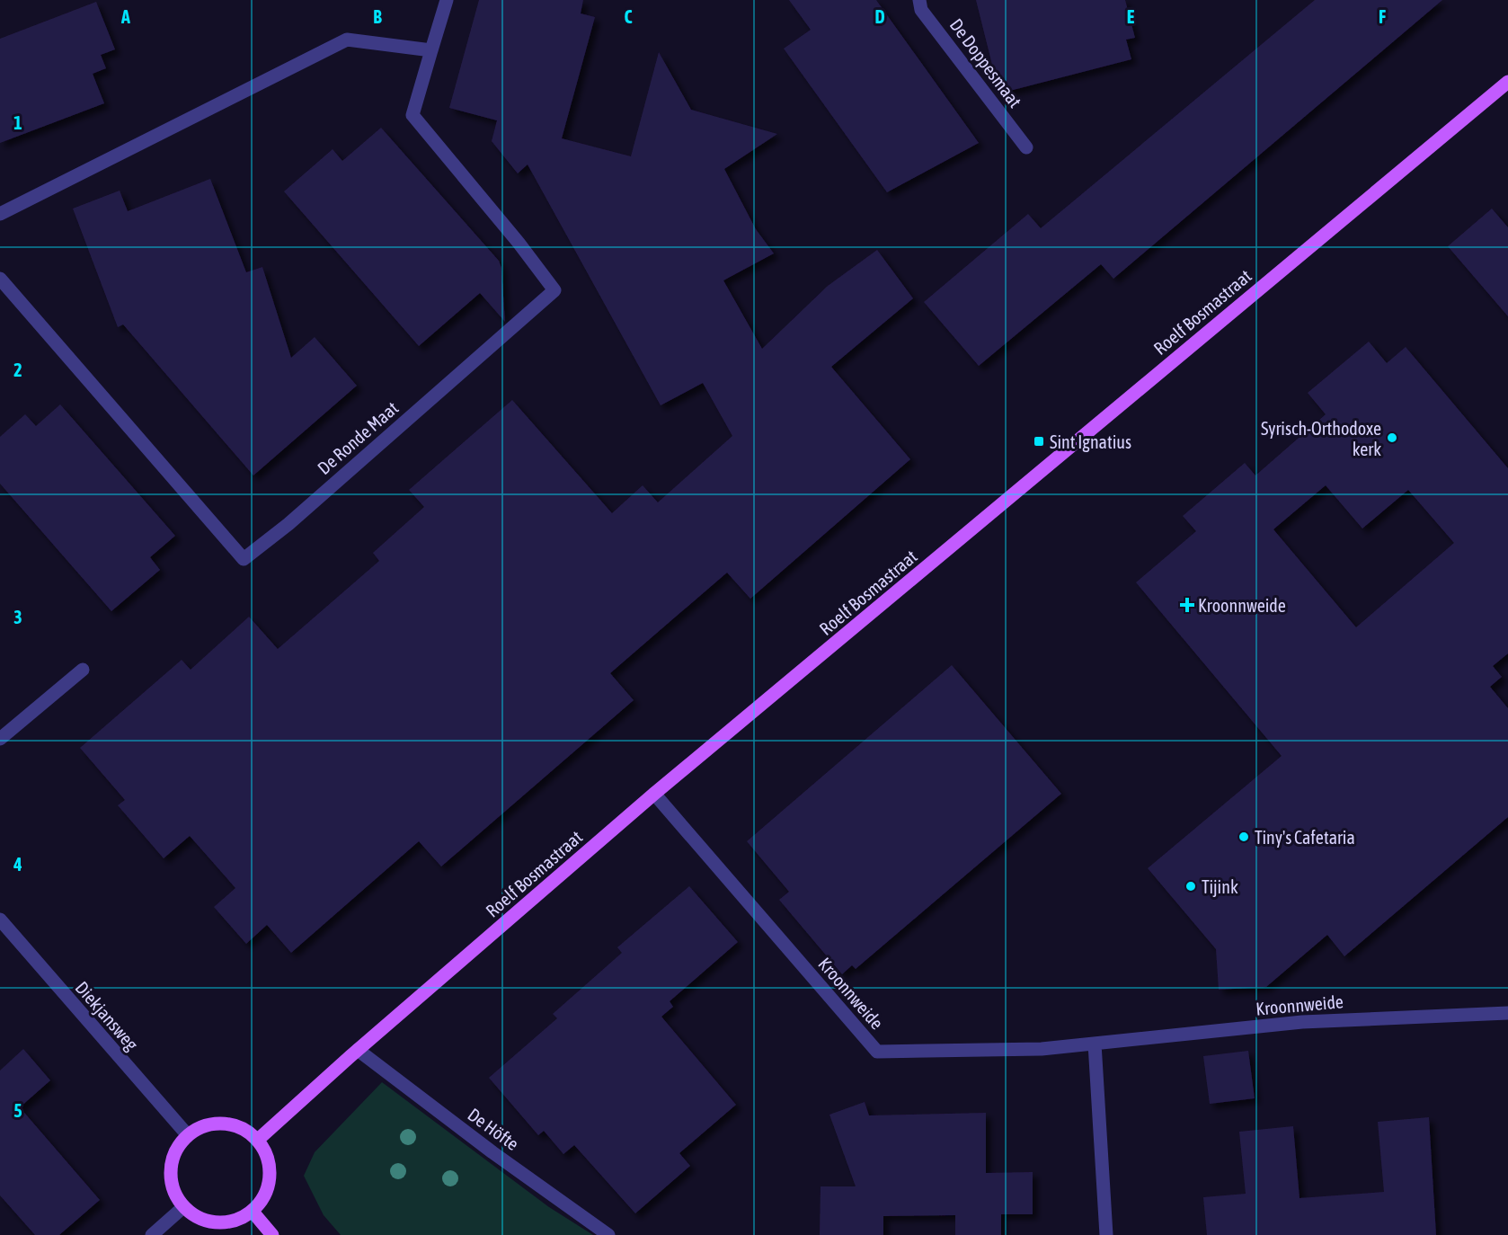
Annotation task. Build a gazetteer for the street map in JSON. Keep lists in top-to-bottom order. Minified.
{"streets":{"main road":["Roelf Bosmastraat"],"street":["De Doppesmaat","De Ronde Maat","Kroonnweide","Diekjansweg","De Höfte"]},"crossings":[["Roelf Bosmastraat","Kroonnweide"],["Roelf Bosmastraat","Diekjansweg"],["Roelf Bosmastraat","De Höfte"]],"places":{"other":["Syrisch-Orthodoxe kerk","Tiny's Cafetaria","Tijink"],"transit":["Sint Ignatius"],"health":["Kroonnweide"]},"grid":{"columns":["A","B","C","D","E","F"],"rows":["1","2","3","4","5"]}}
